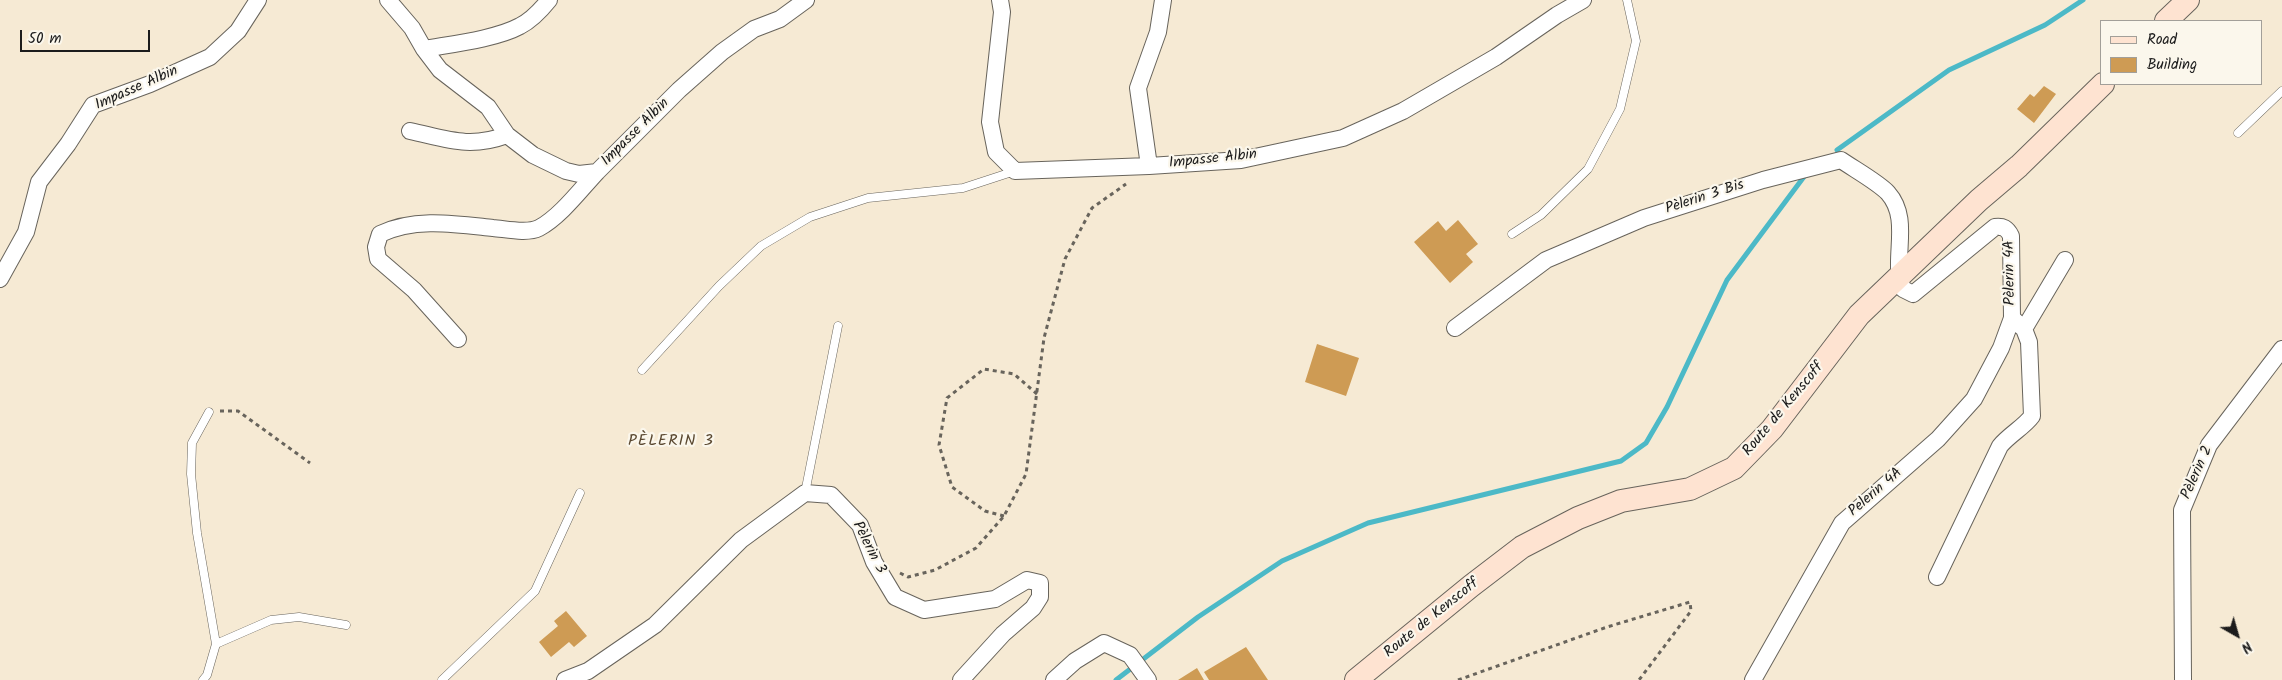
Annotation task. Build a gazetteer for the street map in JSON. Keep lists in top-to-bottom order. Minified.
{"streets":{"main road":["Route de Kenscoff"],"street":["Impasse Albin","Pèlerin 3 Bis","Pèlerin 4A","Pèlerin 2","Pelerin 4A","Pèlerin 3"]},"crossings":[["Pèlerin 3 Bis","Pèlerin 4A"],["Pèlerin 3 Bis","Route de Kenscoff"],["Pèlerin 4A","Route de Kenscoff"],["Pèlerin 4A","Pelerin 4A"]],"districts":["PÈLERIN 3"],"legend":["Road","Building"],"scale_bar":"50 m","north":"bottom right"}
